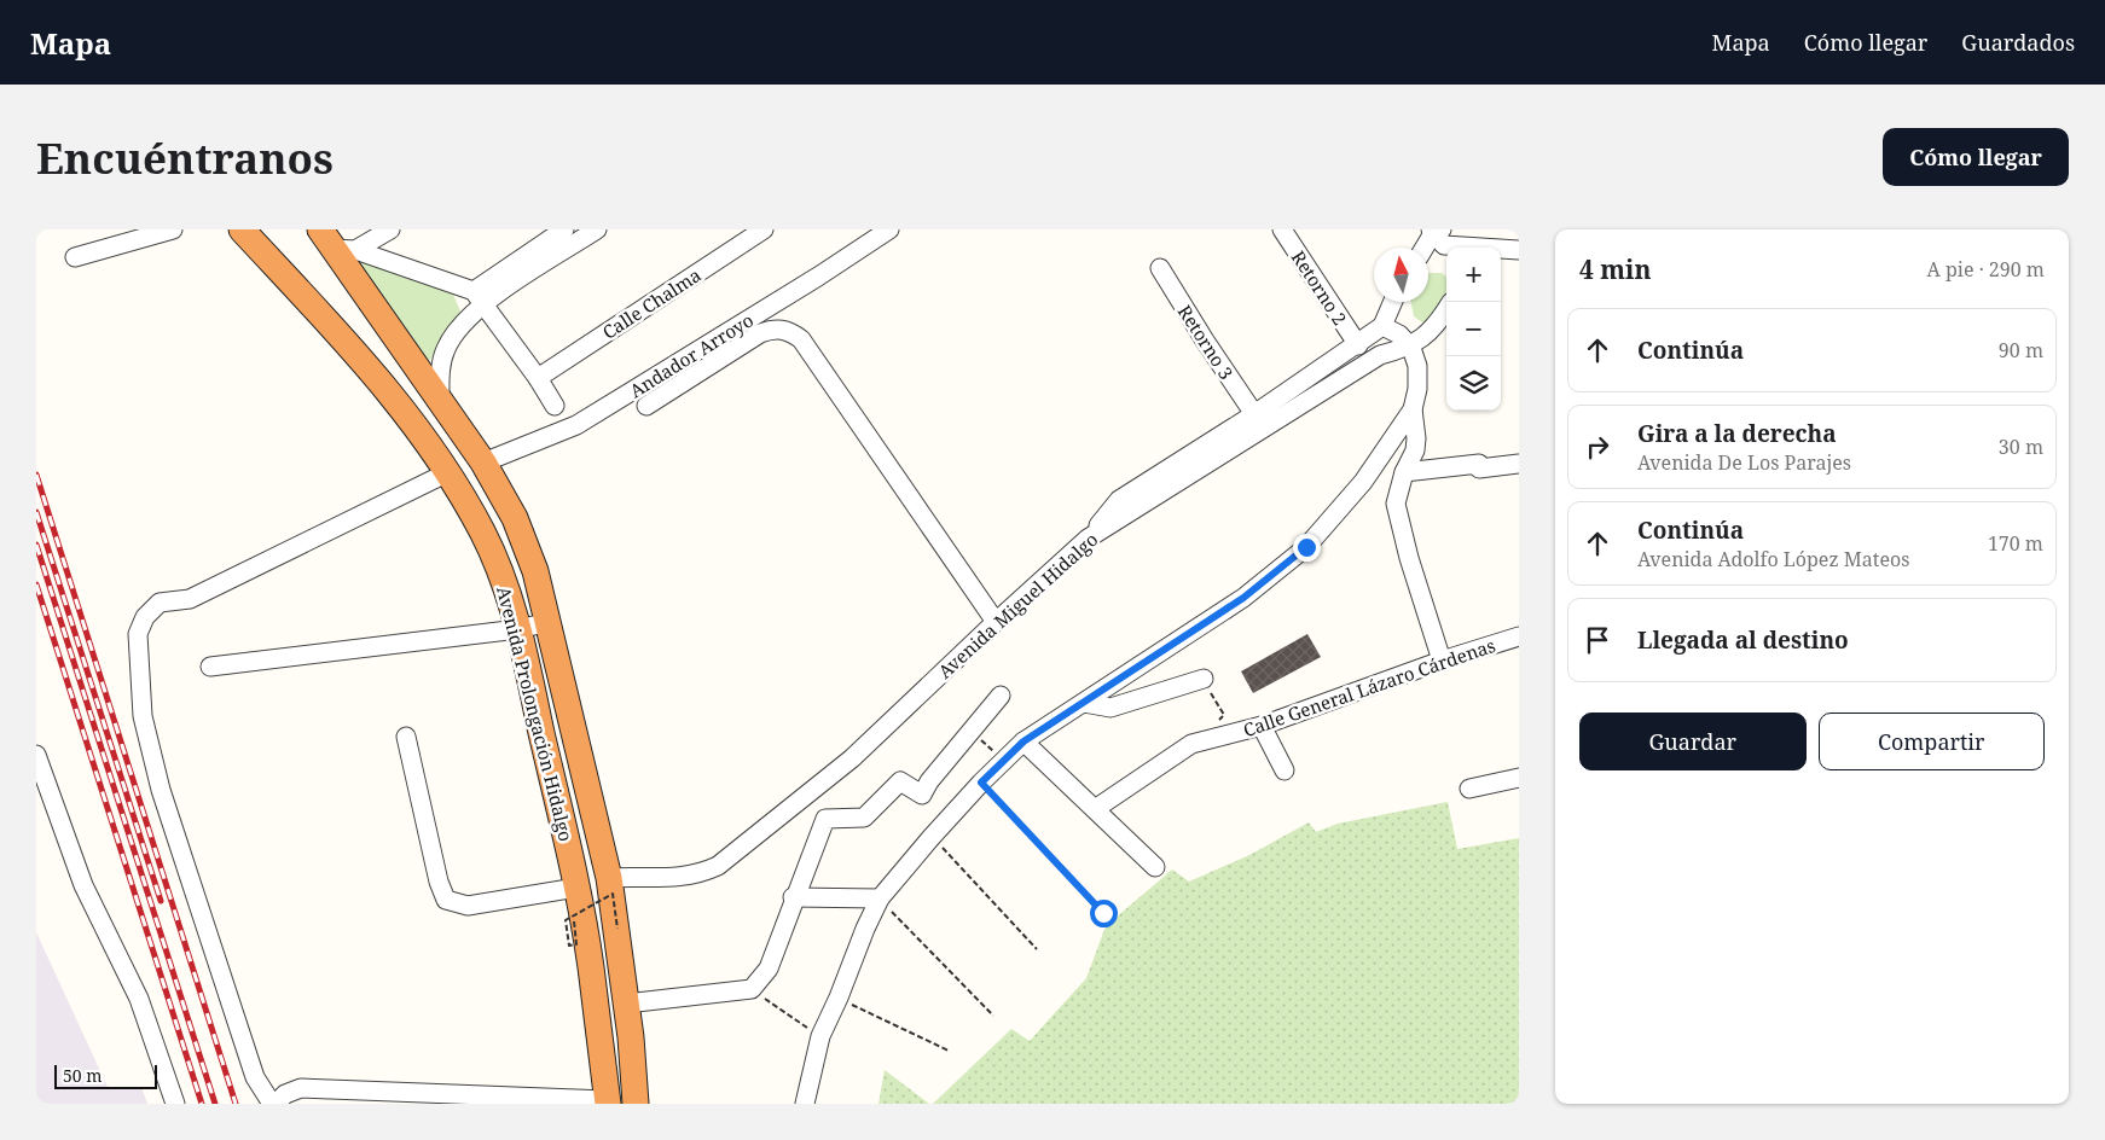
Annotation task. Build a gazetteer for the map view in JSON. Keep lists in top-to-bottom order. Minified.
{"streets":{"highway":["Avenida Prolongación Hidalgo"],"street":["Retorno 2","Calle Chalma","Retorno 3","Andador Arroyo","Avenida Miguel Hidalgo","Calle General Lázaro Cárdenas"]},"crossings":[["Andador Arroyo","Avenida Prolongación Hidalgo"],["Avenida Miguel Hidalgo","Avenida Prolongación Hidalgo"]],"scale_bar":"50 m","north":"top","page":{"header":"Mapa","nav":["Mapa","Cómo llegar","Guardados"],"buttons":["Cómo llegar",["Guardar","Compartir"]],"title":"Encuéntranos","heading":["4 min","A pie · 290 m"],"map_buttons":["+","−"],"list":[["Continúa","90 m"],["Gira a la derecha","Avenida De Los Parajes","30 m"],["Continúa","Avenida Adolfo López Mateos","170 m"],"Llegada al destino"],"scale":"50 m"}}
